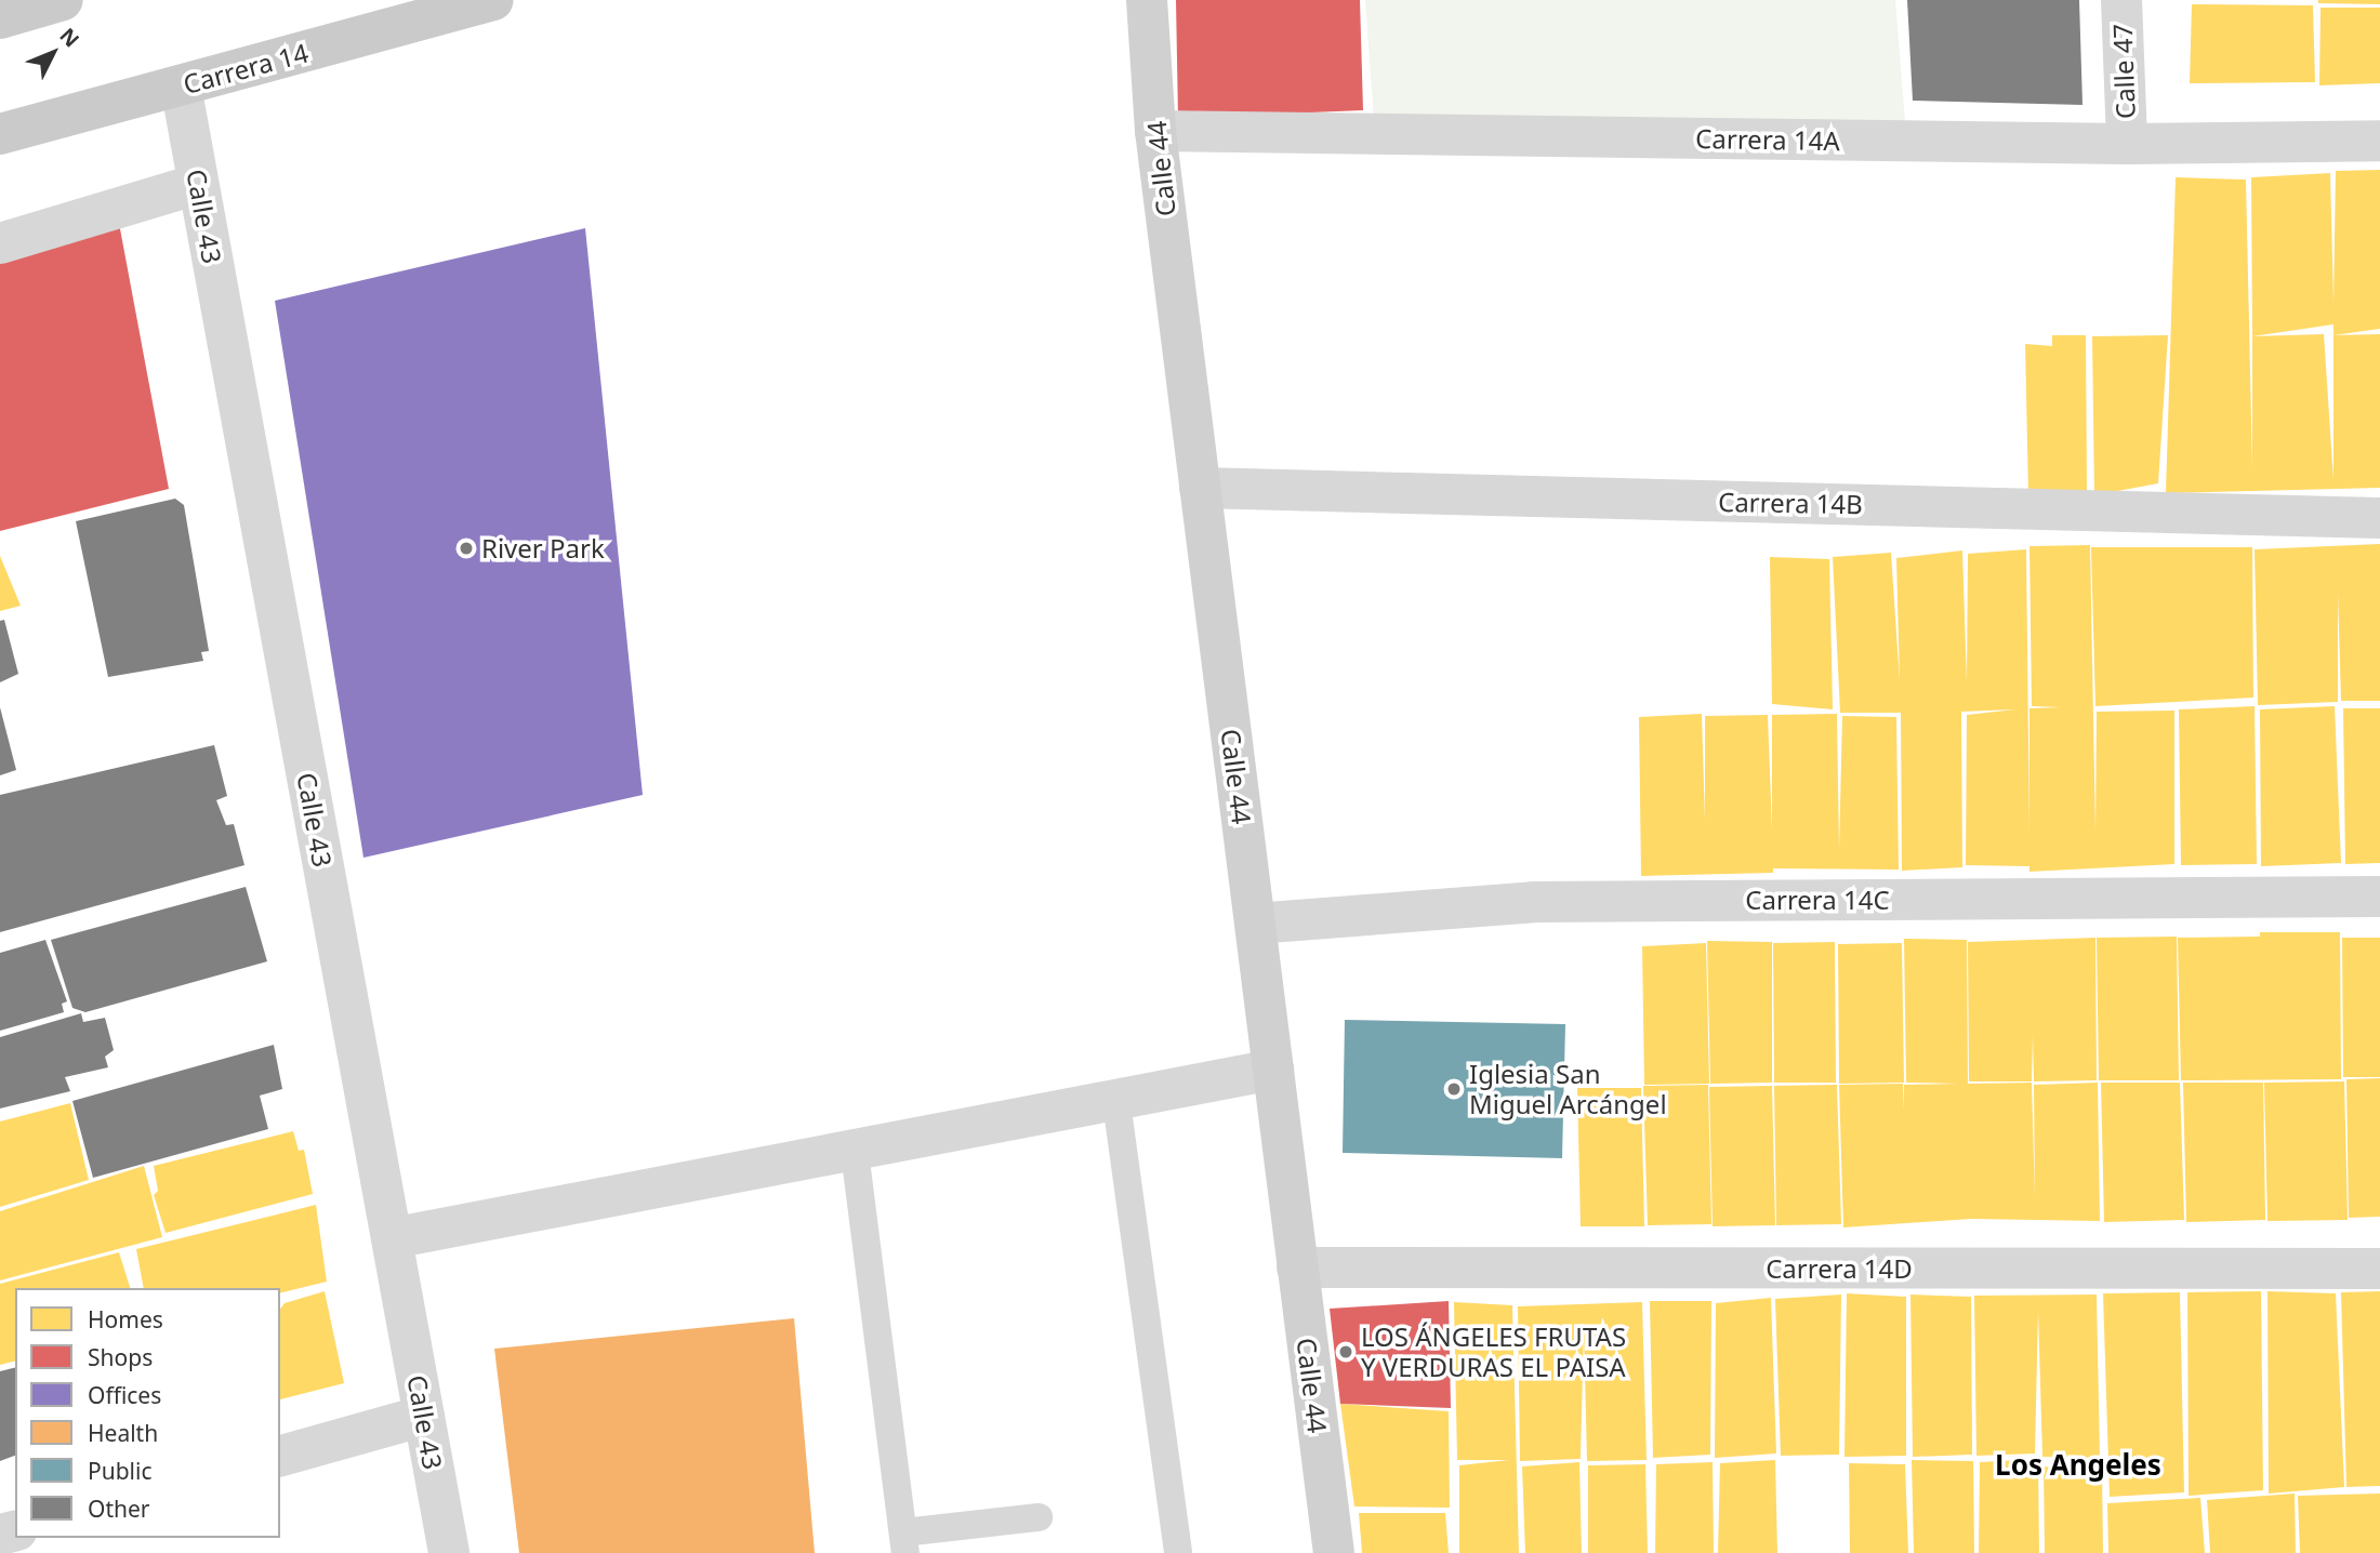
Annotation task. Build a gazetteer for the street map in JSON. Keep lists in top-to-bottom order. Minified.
{"streets":{"main road":["Carrera 14"],"street":["Calle 47","Carrera 14A","Calle 44","Calle 43","Carrera 14B","Carrera 14C","Carrera 14D"]},"crossings":[["Carrera 14","Calle 43"],["Calle 47","Carrera 14A"],["Carrera 14A","Calle 44"],["Calle 44","Carrera 14B"],["Calle 44","Carrera 14C"],["Calle 44","Carrera 14D"]],"districts":["Los Angeles"],"places":["River Park","Iglesia San Miguel Arcángel","LOS ÁNGELES FRUTAS Y VERDURAS EL PAISA"],"legend":["Homes","Shops","Offices","Health","Public","Other"],"north":"top right"}
